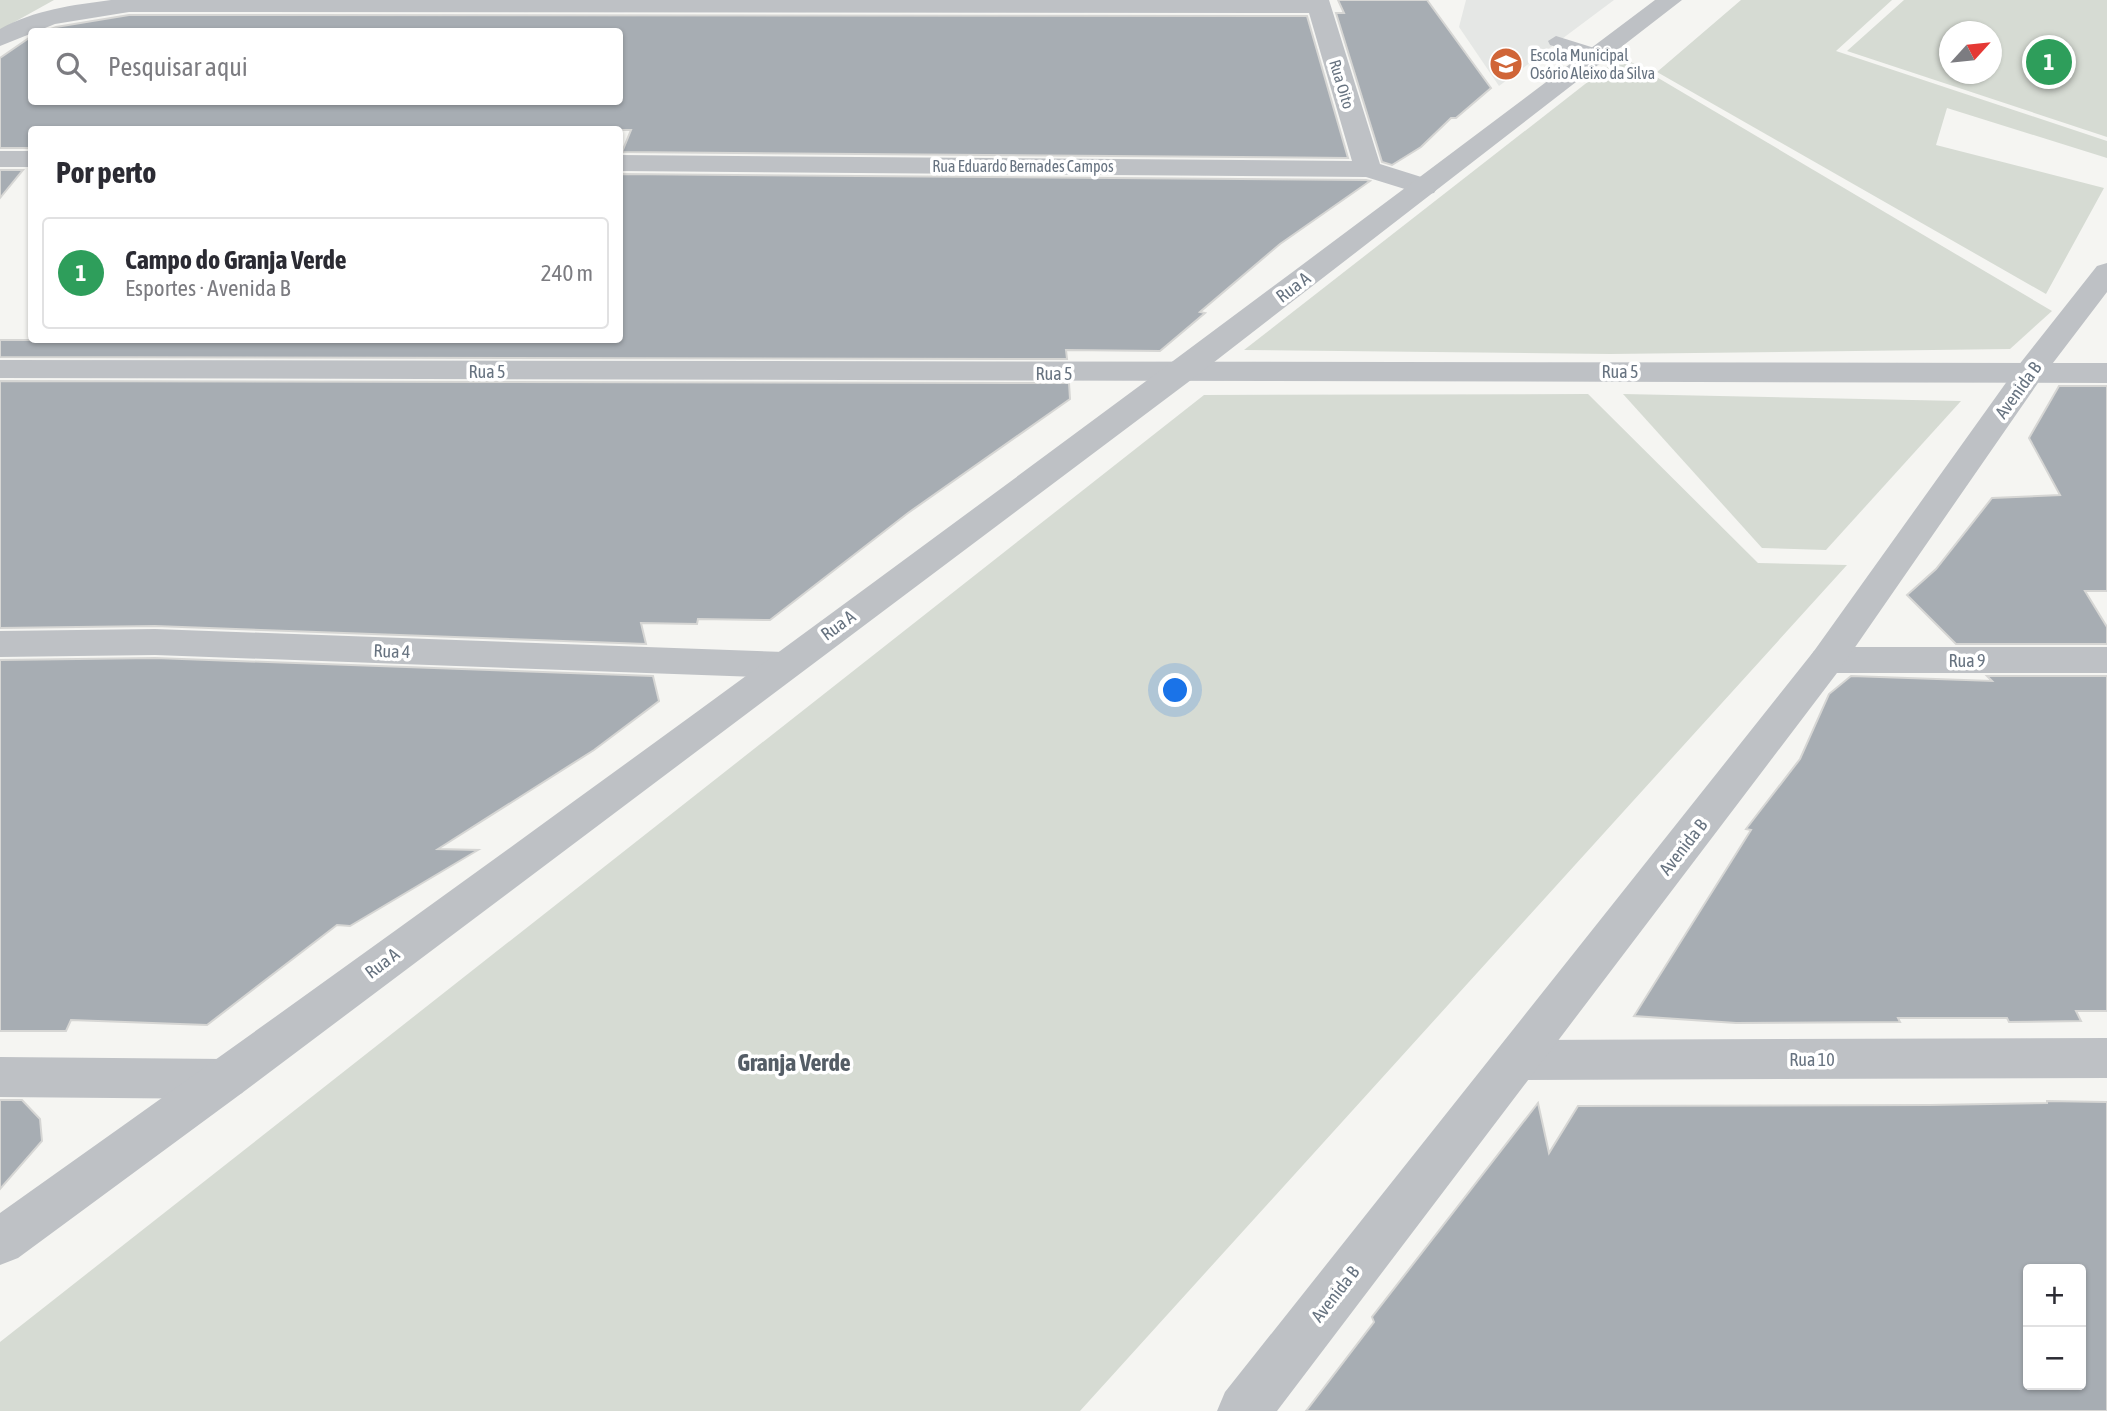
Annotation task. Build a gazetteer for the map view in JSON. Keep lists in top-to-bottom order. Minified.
{"streets":{"street":["Rua Oito","Rua Eduardo Bernades Campos","Rua A","Rua 5","Avenida B","Rua 4","Rua 9","Rua 10"]},"crossings":[["Rua Oito","Rua Eduardo Bernades Campos"],["Rua Eduardo Bernades Campos","Rua A"],["Rua A","Rua 5"],["Rua A","Rua 4"],["Rua 5","Avenida B"],["Avenida B","Rua 9"],["Avenida B","Rua 10"]],"districts":["Granja Verde"],"places":{"school or university":["Escola Municipal Osório Aleixo da Silva"]},"north":"top right","page":{"search":"Pesquisar aqui","pins":"1","heading":"Por perto","list":[{"mark":"1","name":"Campo do Granja Verde","note":"Esportes · Avenida B","value":"240 m"}],"map_buttons":["+","−"]}}
